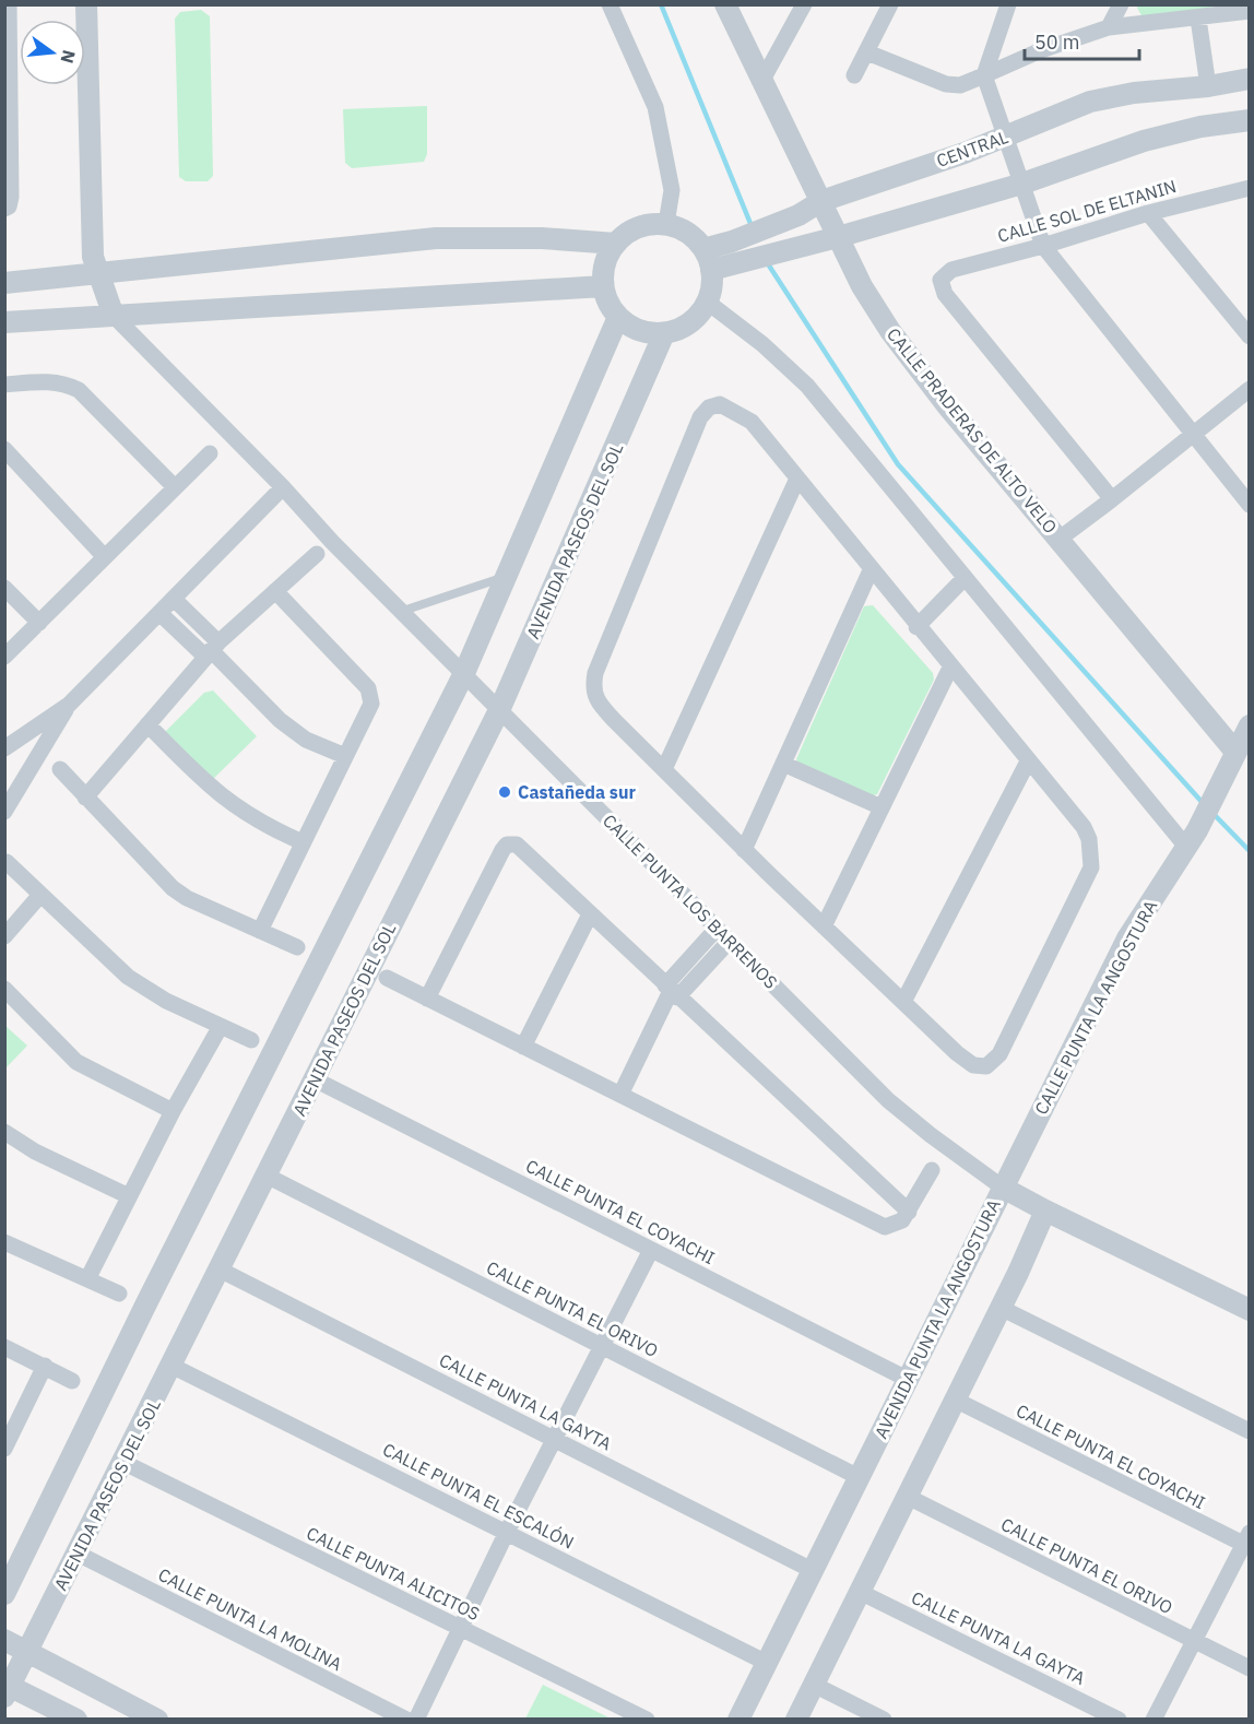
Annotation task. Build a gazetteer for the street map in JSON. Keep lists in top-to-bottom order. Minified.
{"streets":{"street":["CENTRAL","CALLE SOL DE ELTANIN","CALLE PRADERAS DE ALTO VELO","AVENIDA PASEOS DEL SOL","CALLE PUNTA LOS BARRENOS","CALLE PUNTA LA ANGOSTURA","CALLE PUNTA EL COYACHI","CALLE PUNTA EL ORIVO","AVENIDA PUNTA LA ANGOSTURA","CALLE PUNTA LA GAYTA","CALLE PUNTA EL ESCALÓN","CALLE PUNTA ALICITOS","CALLE PUNTA LA MOLINA"]},"crossings":[["CENTRAL","CALLE PRADERAS DE ALTO VELO"],["CENTRAL","AVENIDA PASEOS DEL SOL"],["CALLE PRADERAS DE ALTO VELO","CALLE PUNTA LA ANGOSTURA"],["AVENIDA PASEOS DEL SOL","CALLE PUNTA LOS BARRENOS"],["AVENIDA PASEOS DEL SOL","CALLE PUNTA EL COYACHI"],["AVENIDA PASEOS DEL SOL","CALLE PUNTA EL ORIVO"],["AVENIDA PASEOS DEL SOL","CALLE PUNTA LA GAYTA"],["AVENIDA PASEOS DEL SOL","CALLE PUNTA EL ESCALÓN"],["AVENIDA PASEOS DEL SOL","CALLE PUNTA ALICITOS"],["AVENIDA PASEOS DEL SOL","CALLE PUNTA LA MOLINA"],["CALLE PUNTA LOS BARRENOS","CALLE PUNTA LA ANGOSTURA"],["CALLE PUNTA LOS BARRENOS","AVENIDA PUNTA LA ANGOSTURA"],["CALLE PUNTA LA ANGOSTURA","AVENIDA PUNTA LA ANGOSTURA"],["CALLE PUNTA EL COYACHI","AVENIDA PUNTA LA ANGOSTURA"],["CALLE PUNTA EL ORIVO","AVENIDA PUNTA LA ANGOSTURA"],["AVENIDA PUNTA LA ANGOSTURA","CALLE PUNTA LA GAYTA"],["AVENIDA PUNTA LA ANGOSTURA","CALLE PUNTA EL ESCALÓN"]],"places":["Castañeda sur"],"scale_bar":"50 m","north":"right"}
